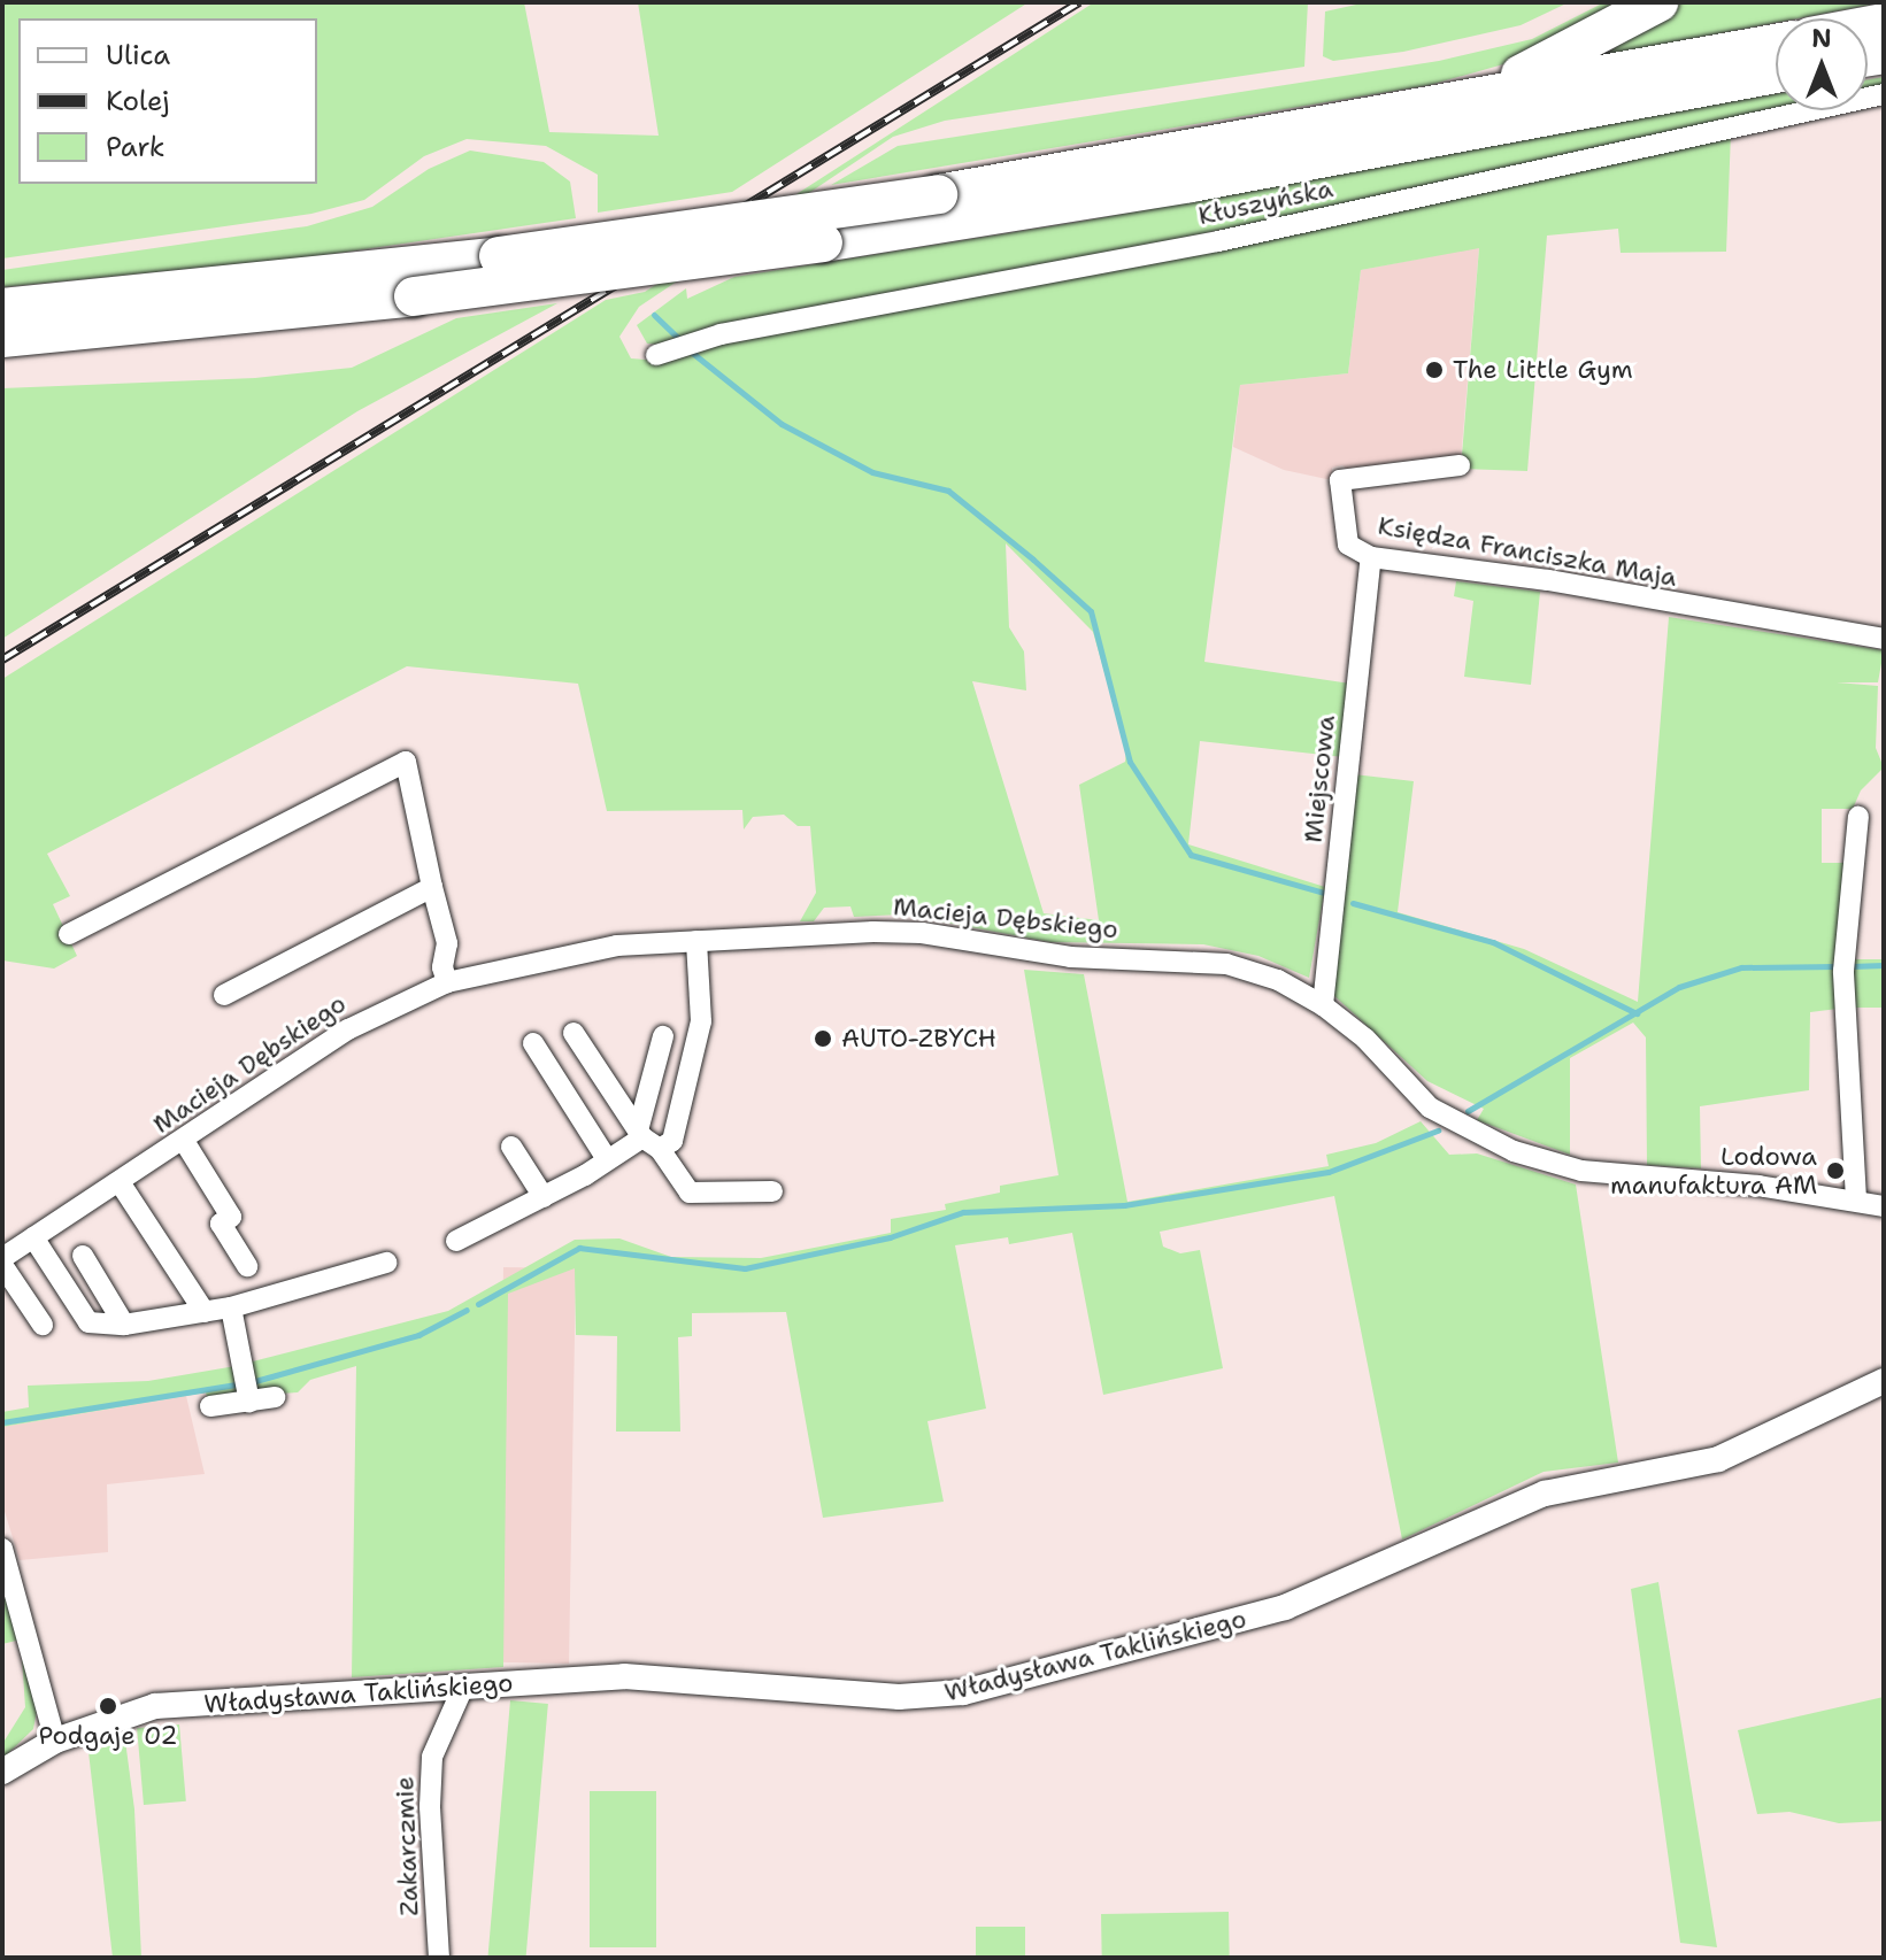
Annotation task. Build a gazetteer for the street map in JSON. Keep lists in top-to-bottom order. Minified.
{"streets":{"street":["Kłuszyńska","Księdza Franciszka Maja","Miejscowa","Macieja Dębskiego","Władysława Taklińskiego","Zakarczmie"]},"crossings":[["Księdza Franciszka Maja","Miejscowa"],["Miejscowa","Macieja Dębskiego"],["Władysława Taklińskiego","Zakarczmie"]],"places":["The Little Gym","AUTO-ZBYCH","Lodowa manufaktura AM","Podgaje 02"],"legend":["Ulica","Kolej","Park"],"north":"top"}
